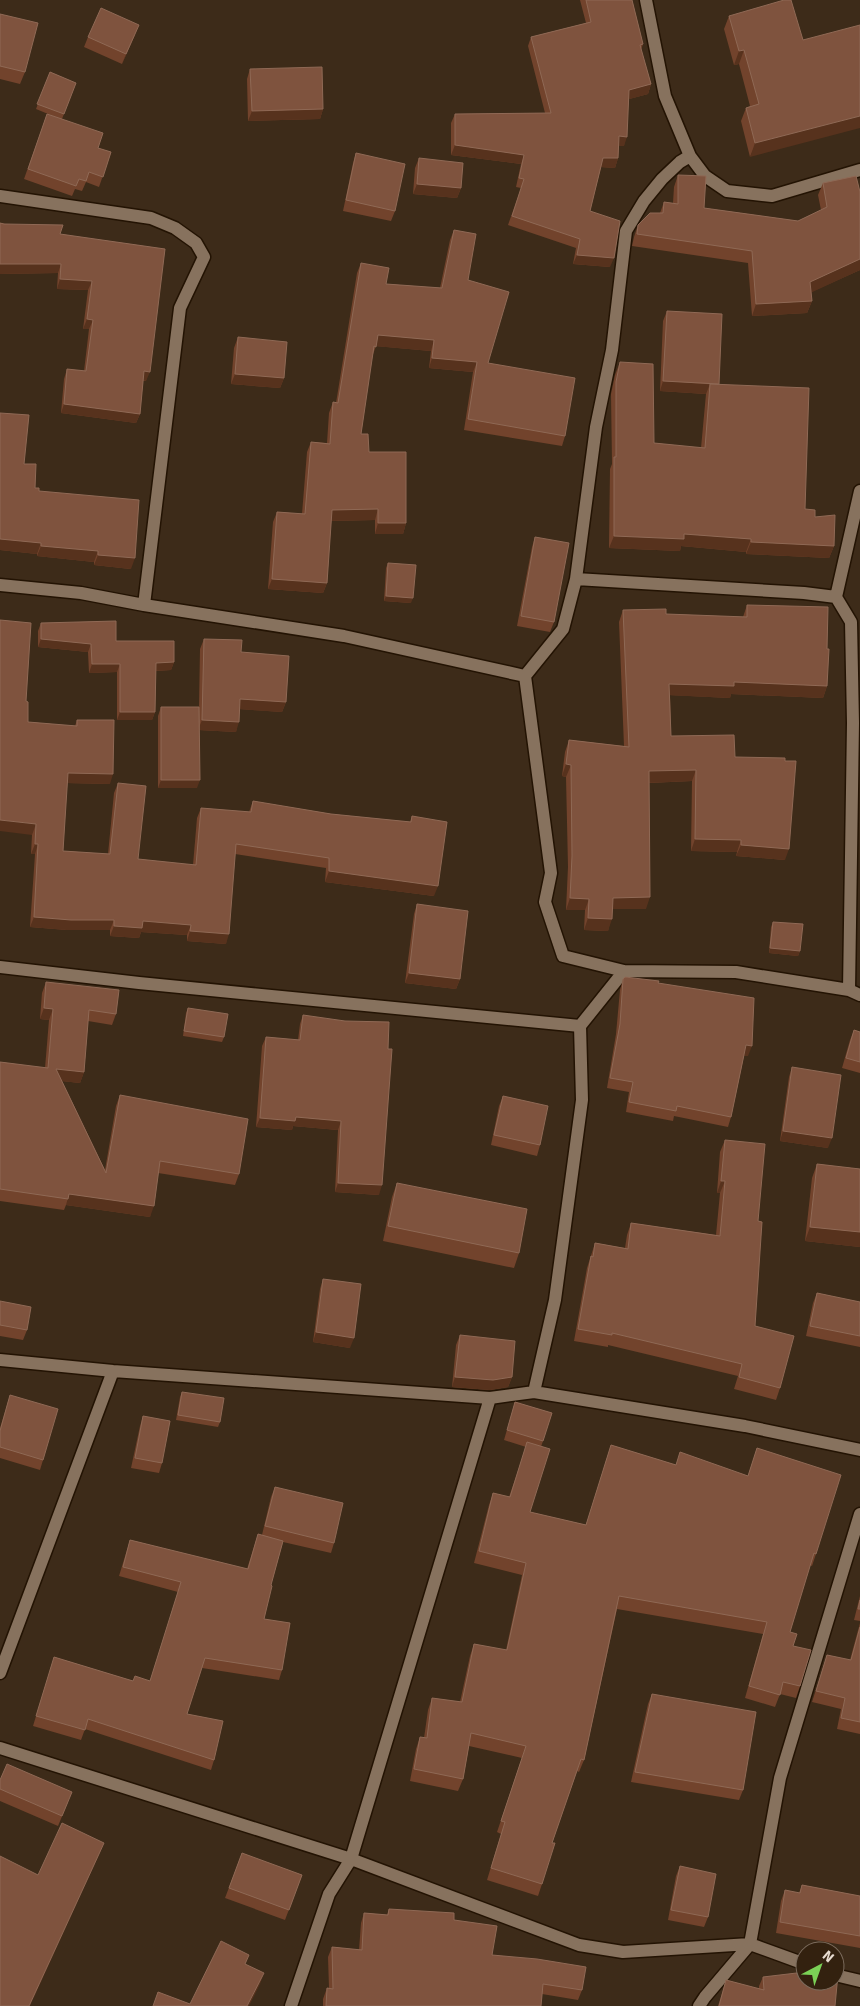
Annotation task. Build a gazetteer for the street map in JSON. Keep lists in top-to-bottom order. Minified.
{"north":"top right"}
